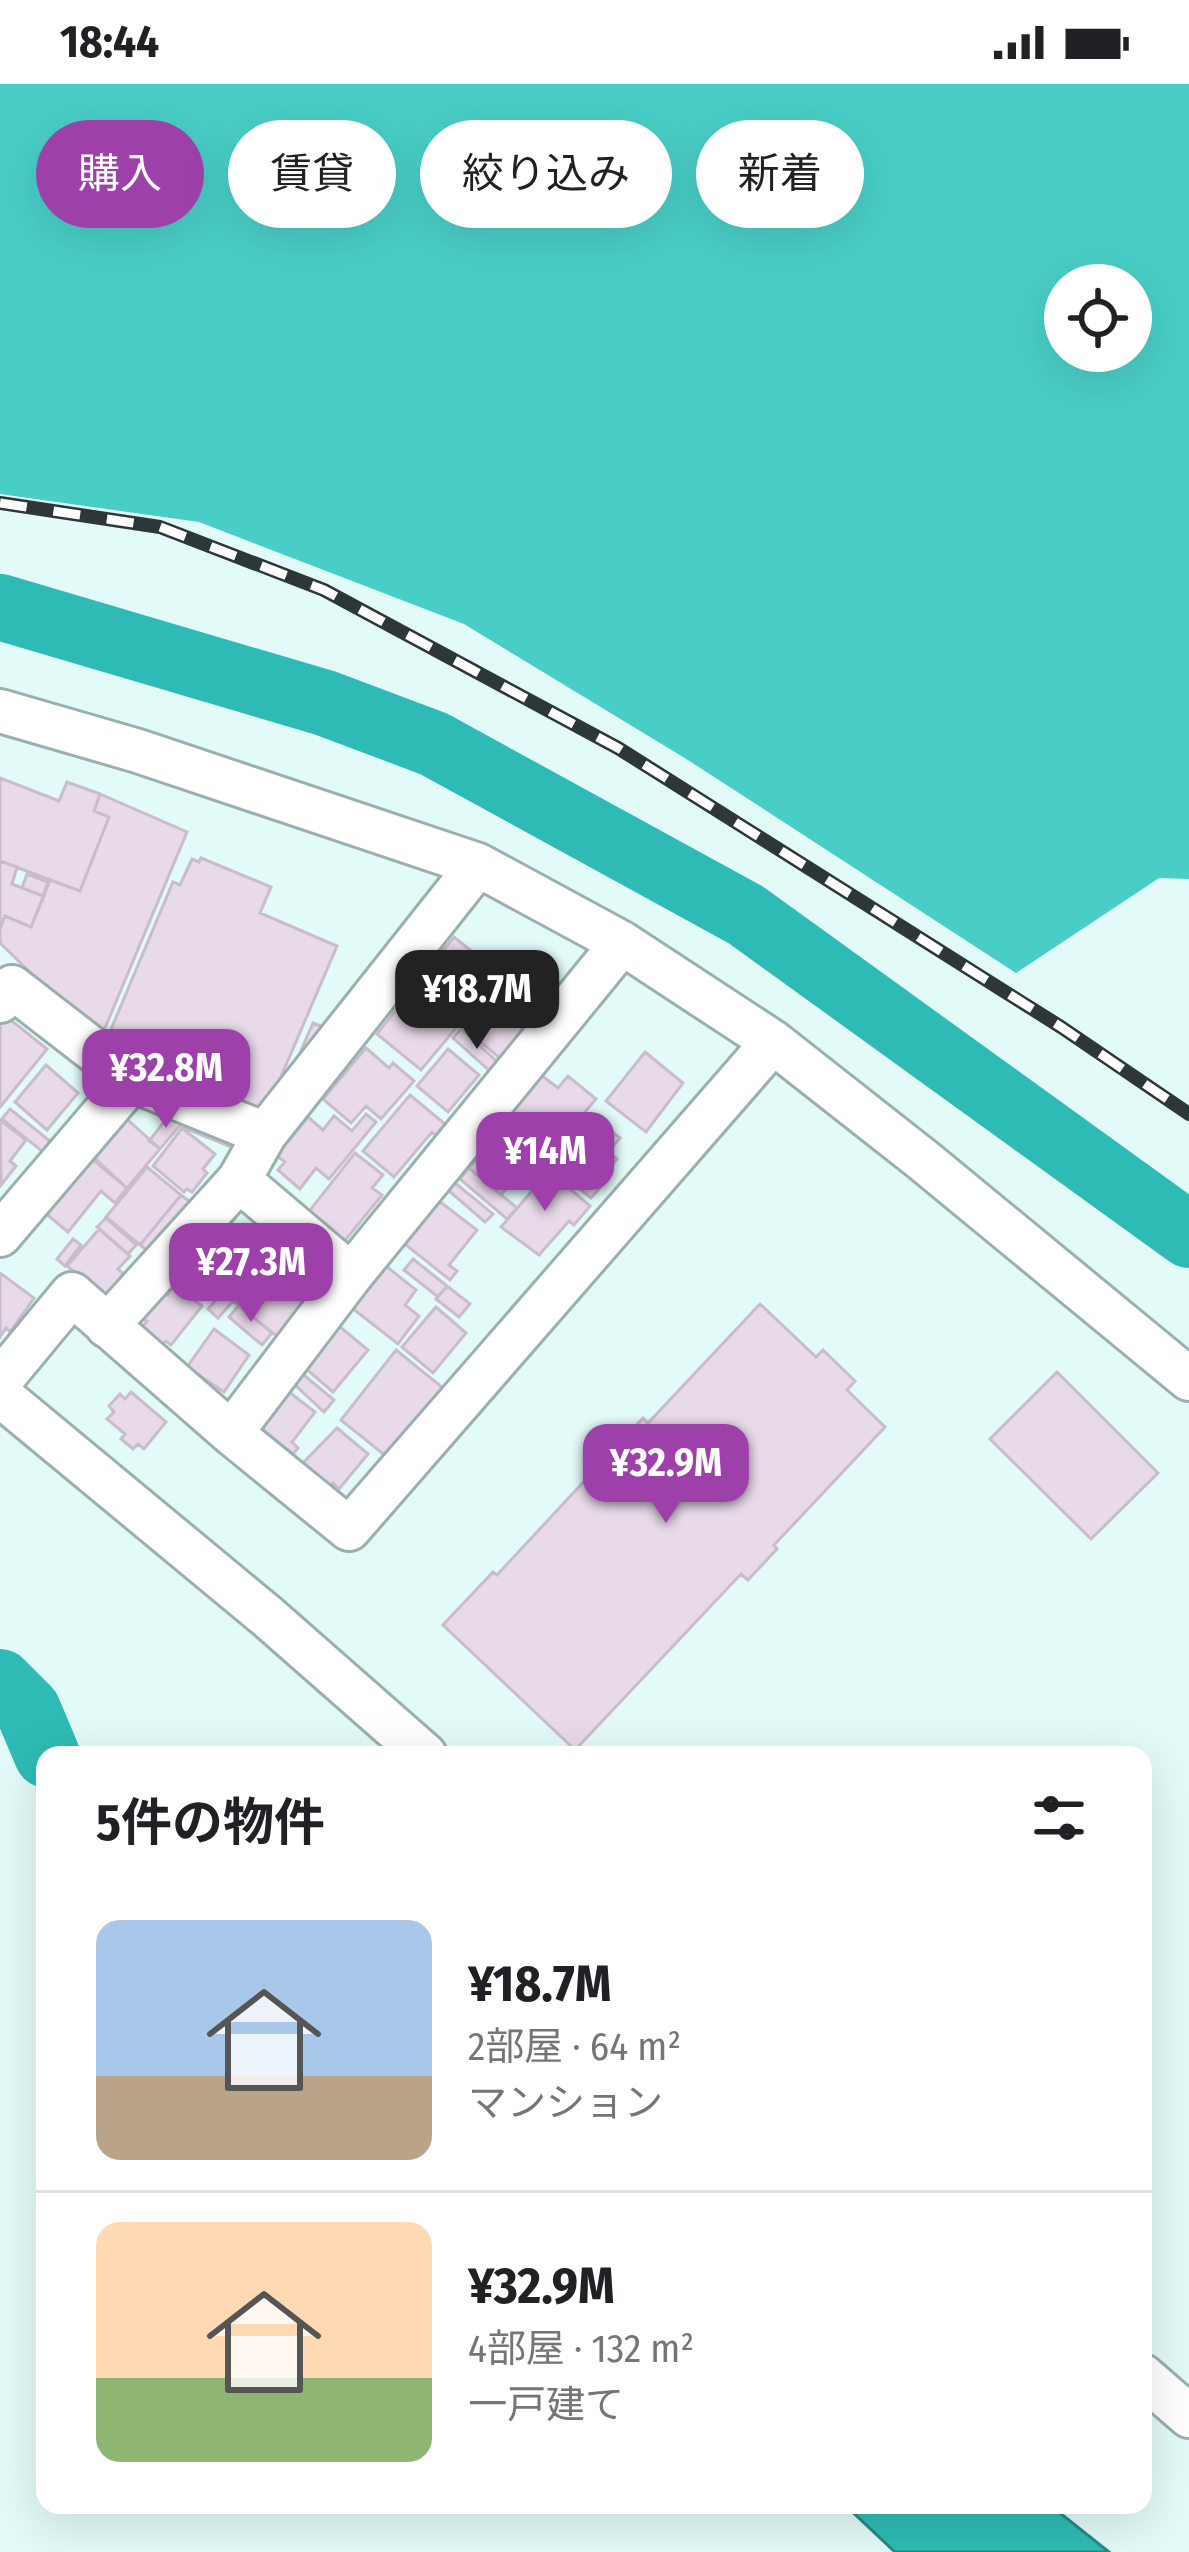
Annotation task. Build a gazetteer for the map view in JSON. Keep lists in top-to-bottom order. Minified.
{"page":{"status":"18:44","chip":["購入","賃貸","絞り込み","新着"],"price":["¥18.7M","¥32.8M","¥14M","¥27.3M","¥32.9M"],"heading":"5件の物件","list":[{"name":"¥18.7M","note":"2部屋 · 64 m² · マンション"},{"name":"¥32.9M","note":"4部屋 · 132 m² · 一戸建て"}]}}
